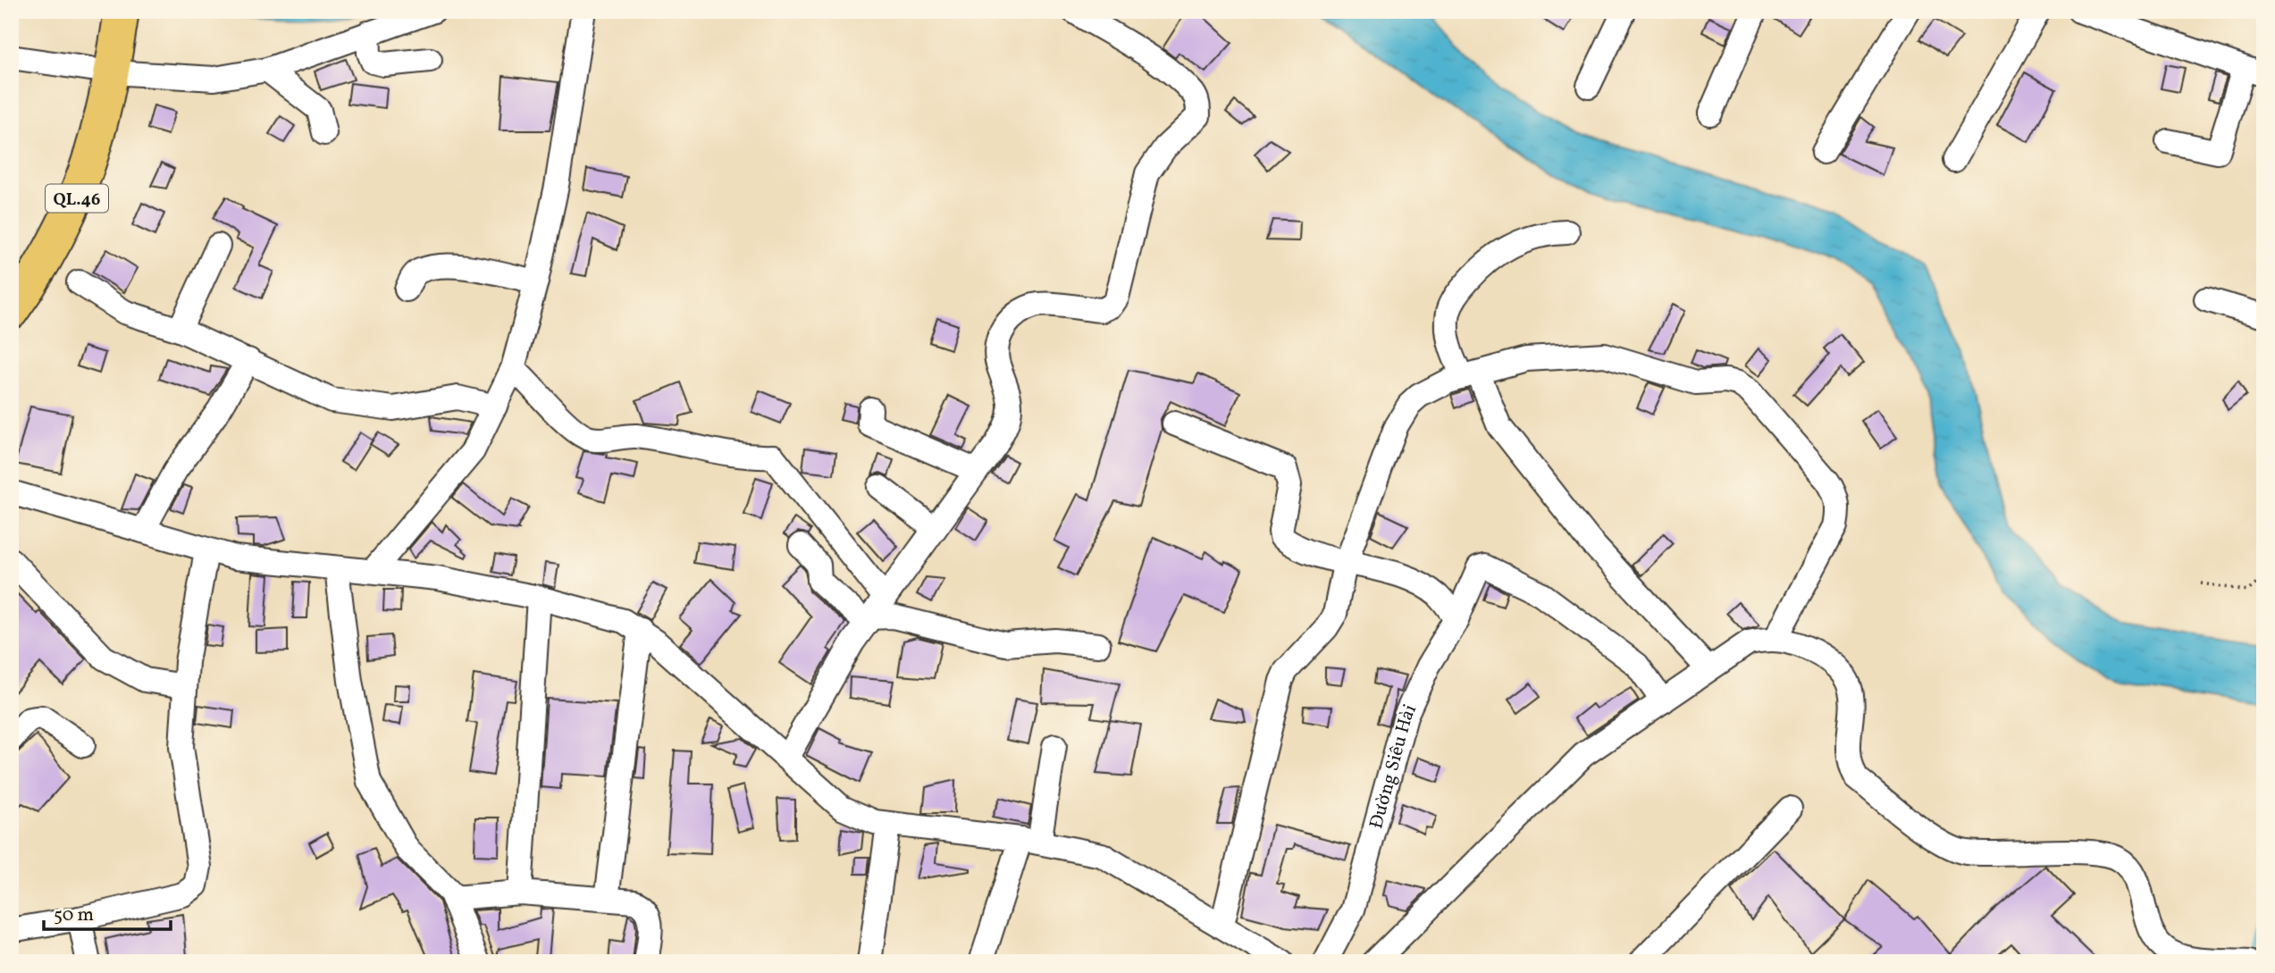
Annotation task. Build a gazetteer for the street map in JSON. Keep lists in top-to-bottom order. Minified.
{"streets":{"highway":["QL.46"],"street":["Đường Siêu Hài"]},"scale_bar":"50 m"}
